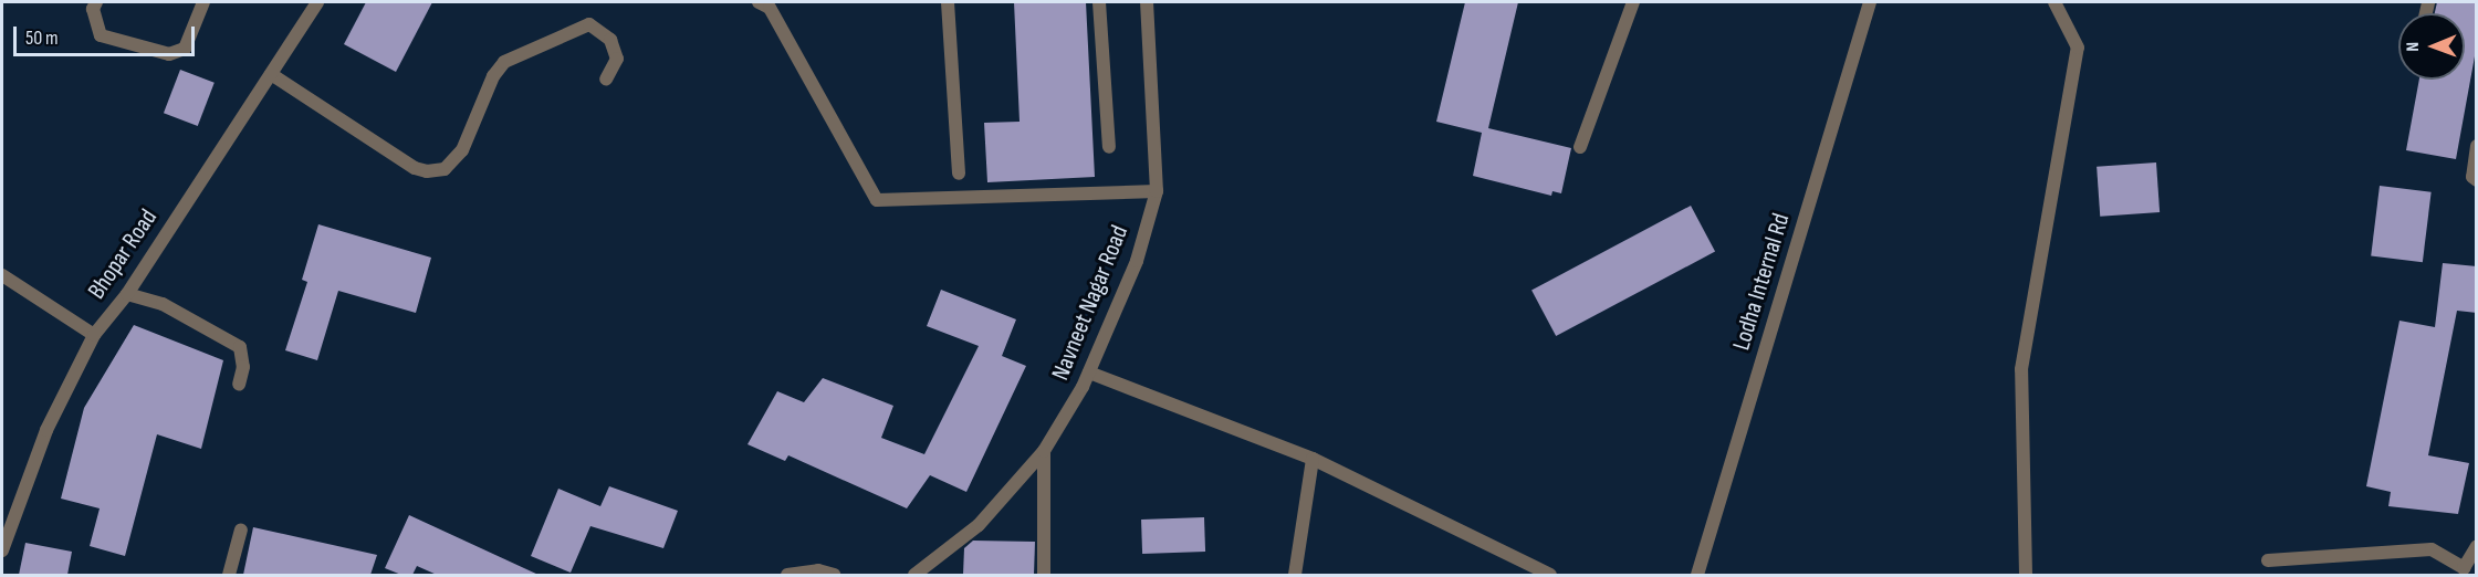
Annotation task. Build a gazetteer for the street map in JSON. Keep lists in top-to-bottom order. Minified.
{"streets":{"street":["Bhopar Road","Lodha Internal Rd","Navneet Nagar Road"]},"scale_bar":"50 m","north":"left"}
